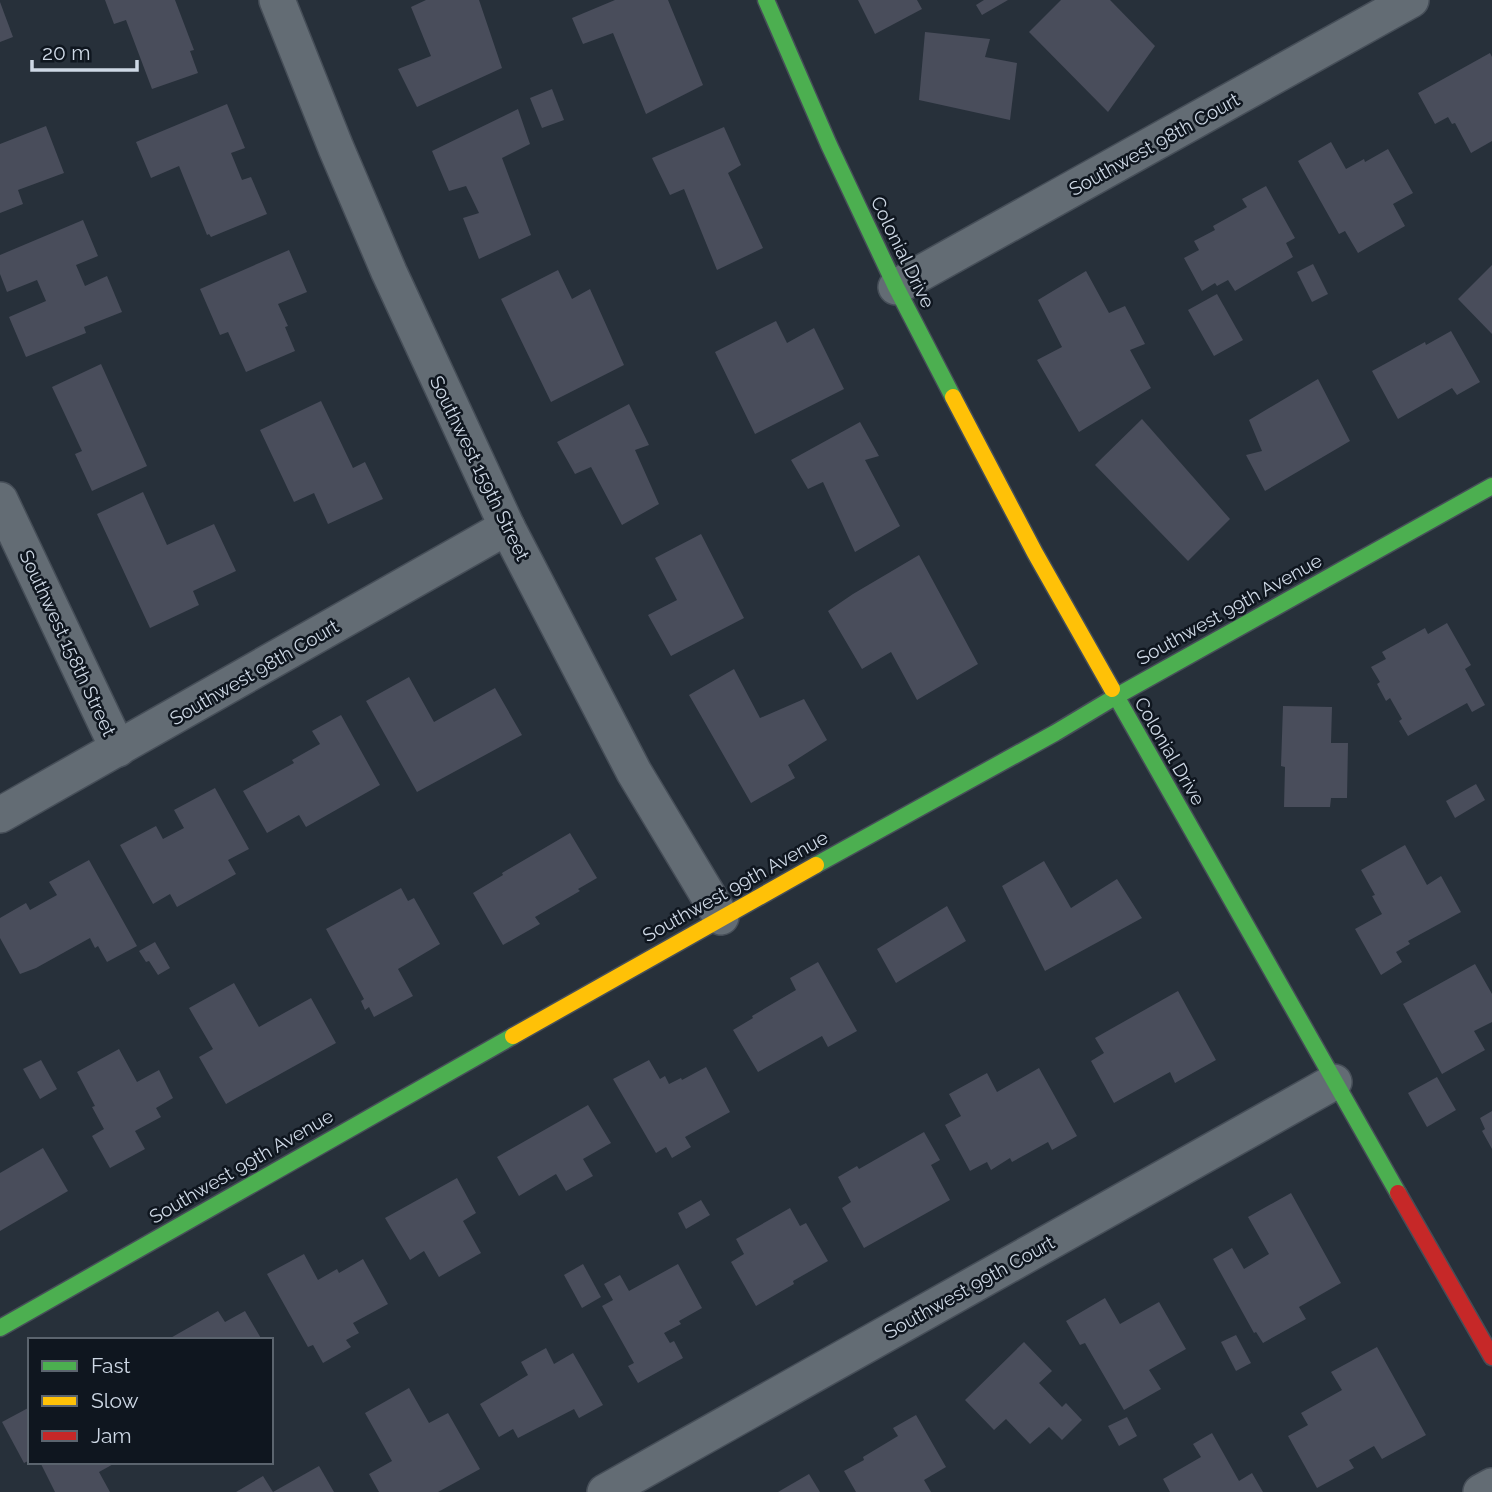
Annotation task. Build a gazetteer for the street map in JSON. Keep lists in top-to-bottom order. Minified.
{"streets":{"street":["Southwest 98th Court","Colonial Drive","Southwest 159th Street","Southwest 99th Avenue","Southwest 158th Street","Southwest 99th Court"]},"crossings":[["Southwest 98th Court","Colonial Drive"],["Southwest 98th Court","Southwest 159th Street"],["Southwest 98th Court","Southwest 158th Street"],["Colonial Drive","Southwest 99th Avenue"],["Colonial Drive","Southwest 99th Court"],["Southwest 159th Street","Southwest 99th Avenue"]],"legend":["Fast","Slow","Jam"],"scale_bar":"20 m"}
